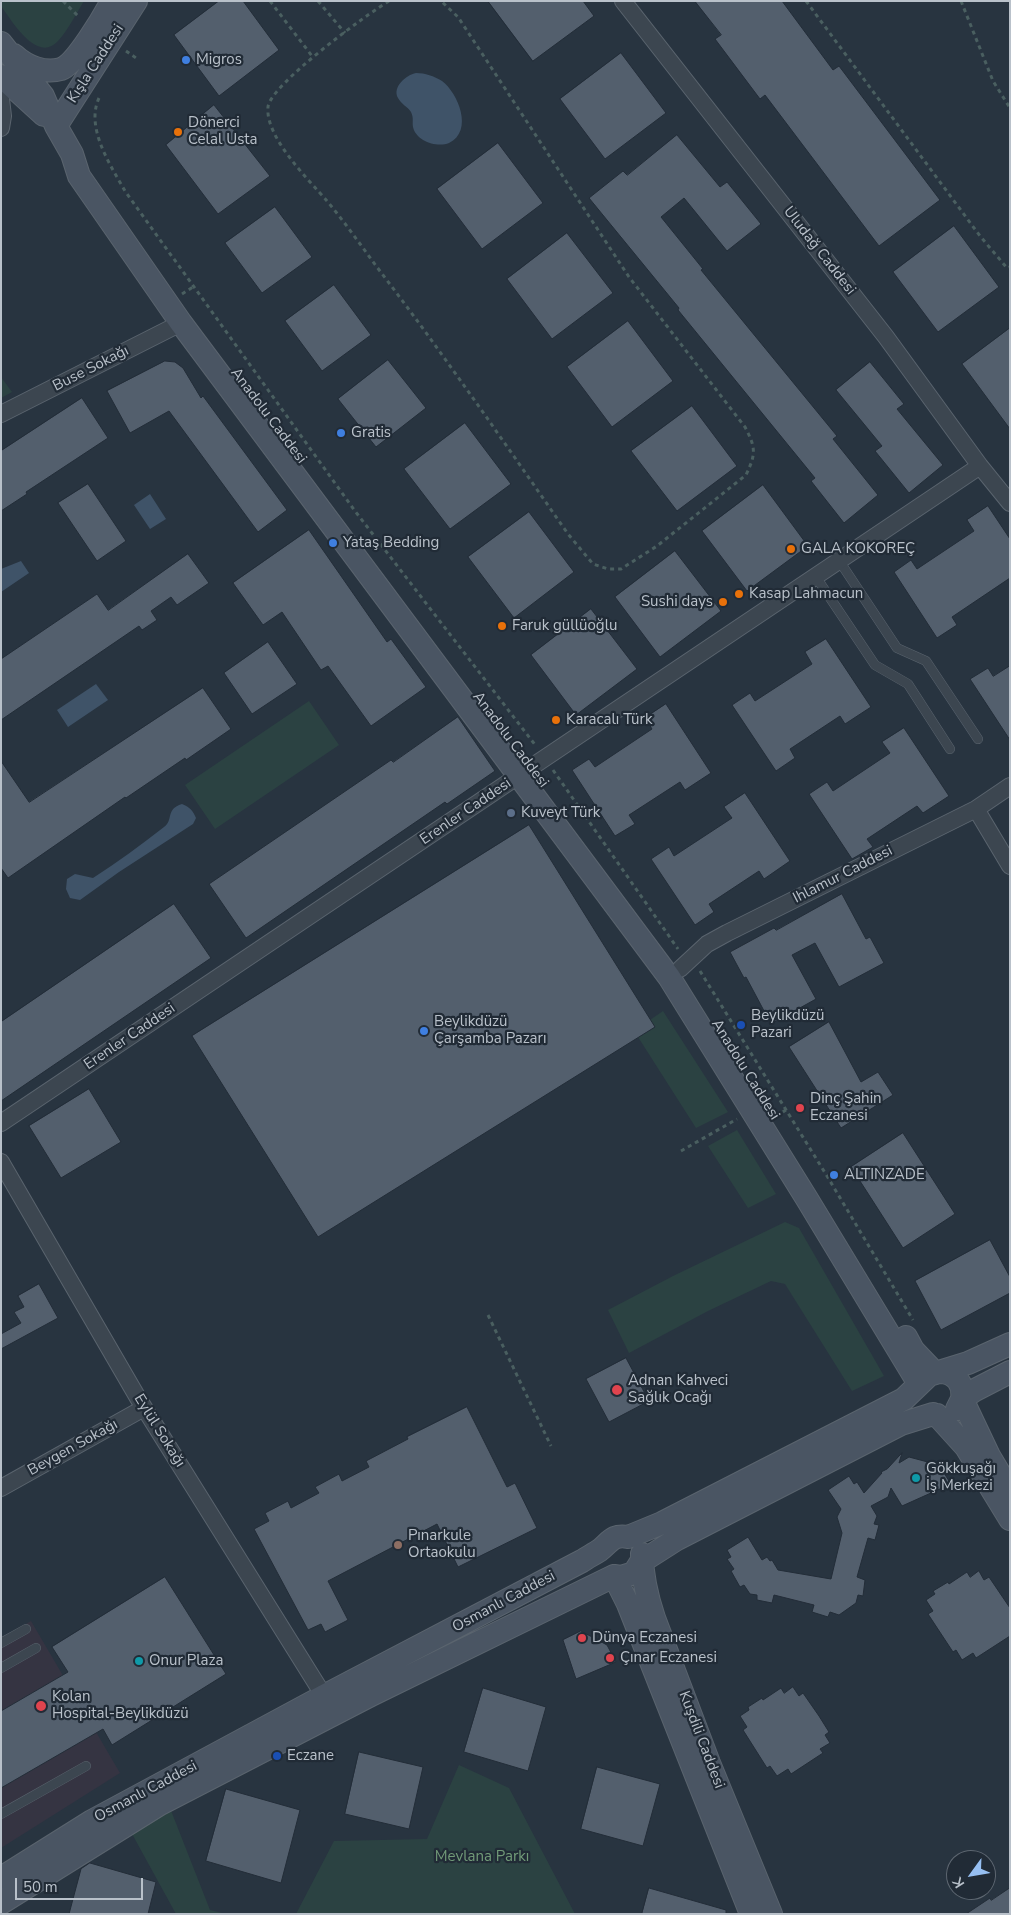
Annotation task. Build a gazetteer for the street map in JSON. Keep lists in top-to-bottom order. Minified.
{"streets":{"main road":["Kışla Caddesi","Anadolu Caddesi","Osmanlı Caddesi","Kuşdili Caddesi"],"street":["Uludağ Caddesi","Buse Sokağı","Erenler Caddesi","Ihlamur Caddesi","Eylül Sokağı","Beygen Sokağı"]},"crossings":[["Kışla Caddesi","Anadolu Caddesi"],["Uludağ Caddesi","Erenler Caddesi"],["Buse Sokağı","Anadolu Caddesi"],["Anadolu Caddesi","Erenler Caddesi"],["Anadolu Caddesi","Ihlamur Caddesi"],["Anadolu Caddesi","Osmanlı Caddesi"],["Eylül Sokağı","Beygen Sokağı"],["Eylül Sokağı","Osmanlı Caddesi"],["Osmanlı Caddesi","Kuşdili Caddesi"]],"parks":["Mevlana Parkı"],"places":["Migros","Dönerci Celal Usta","Gratis","Yataş Bedding","GALA KOKOREÇ","Kasap Lahmacun","Sushi days","Faruk güllüoğlu","Karacalı Türk","Kuveyt Türk","Beylikdüzü Pazari","Beylikdüzü Çarşamba Pazarı","Dinç Şahin Eczanesi","ALTINZADE","Adnan Kahveci Sağlık Ocağı","Gökkuşağı İş Merkezi","Pınarkule Ortaokulu","Dünya Eczanesi","Çınar Eczanesi","Onur Plaza","Kolan Hospital-Beylikdüzü","Eczane"],"scale_bar":"50 m","north":"bottom left"}
